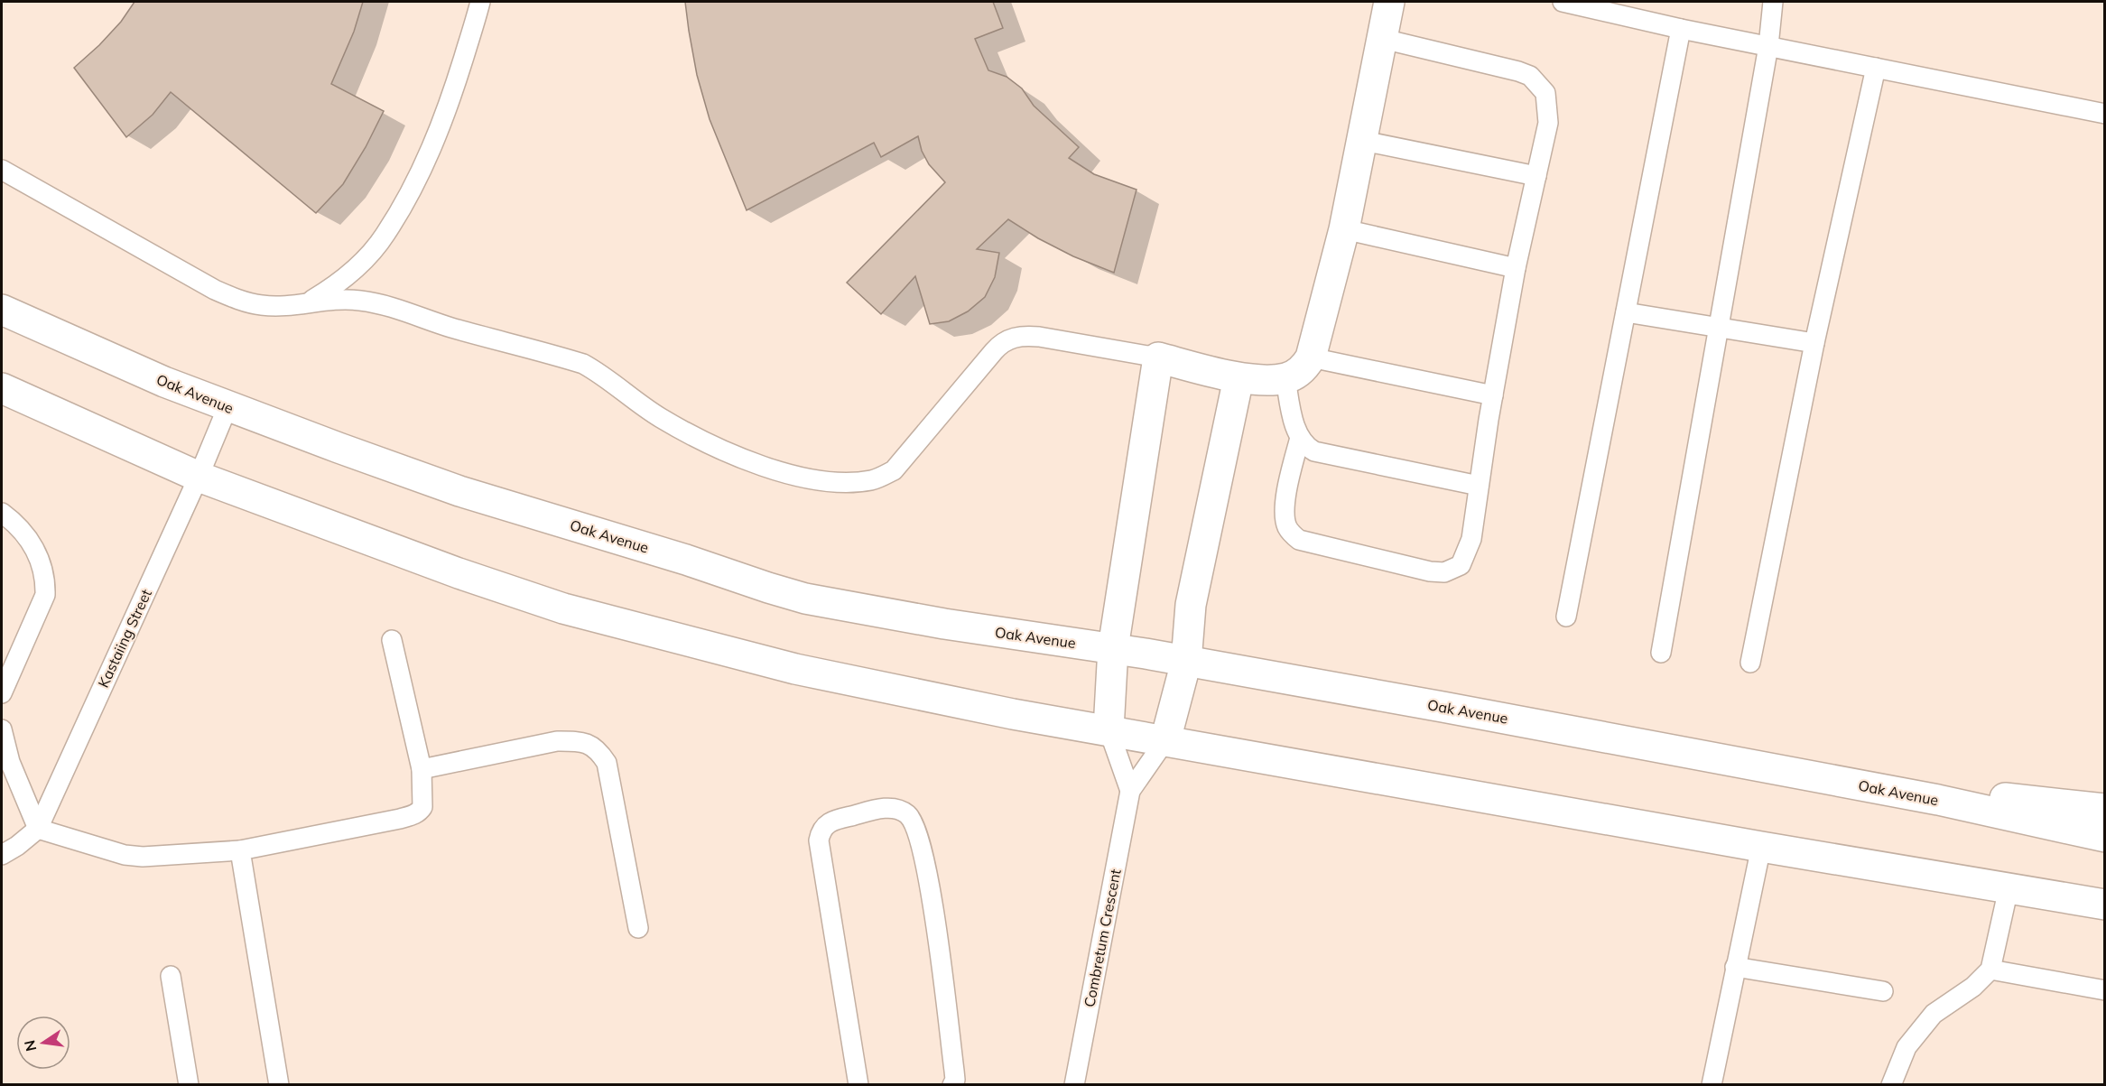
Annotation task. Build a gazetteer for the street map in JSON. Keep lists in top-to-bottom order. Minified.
{"streets":{"street":["Oak Avenue"],"lane":["Kastaiing Street","Combretum Crescent"]},"crossings":[["Oak Avenue","Kastaiing Street"]],"north":"left"}
